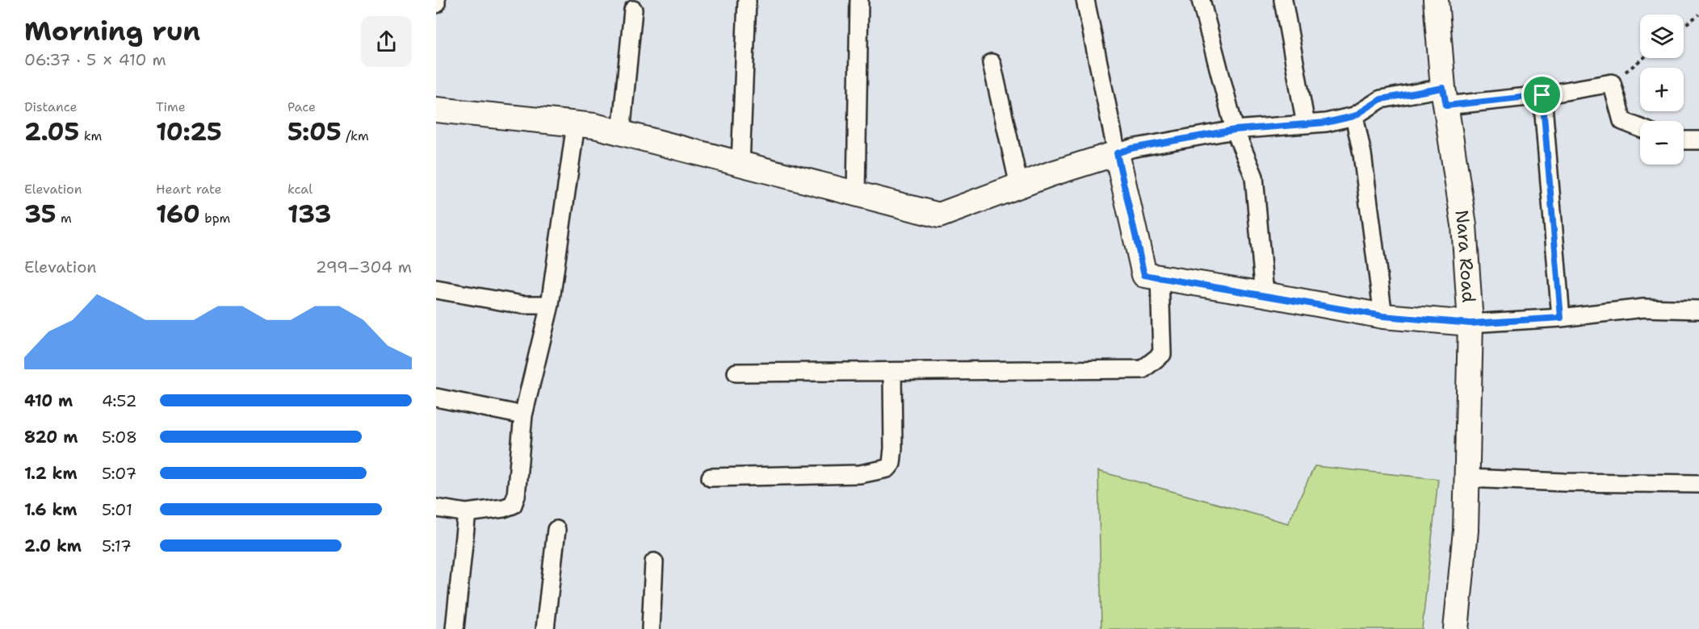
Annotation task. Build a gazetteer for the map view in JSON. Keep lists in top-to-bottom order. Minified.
{"streets":{"street":["Nara Road"]},"page":{"heading":["Morning run","06:37 · 5 × 410 m"],"map_buttons":["+","−"],"stats":[["Distance","2.05 km"],["Time","10:25"],["Pace","5:05 /km"],["Elevation","35 m"],["Heart rate","160 bpm"],["kcal","133"]],"chart":["Elevation","299–304 m"],"list":[{"name":"410 m","note":"4:52"},{"name":"820 m","note":"5:08"},{"name":"1.2 km","note":"5:07"},{"name":"1.6 km","note":"5:01"},{"name":"2.0 km","note":"5:17"}]}}
